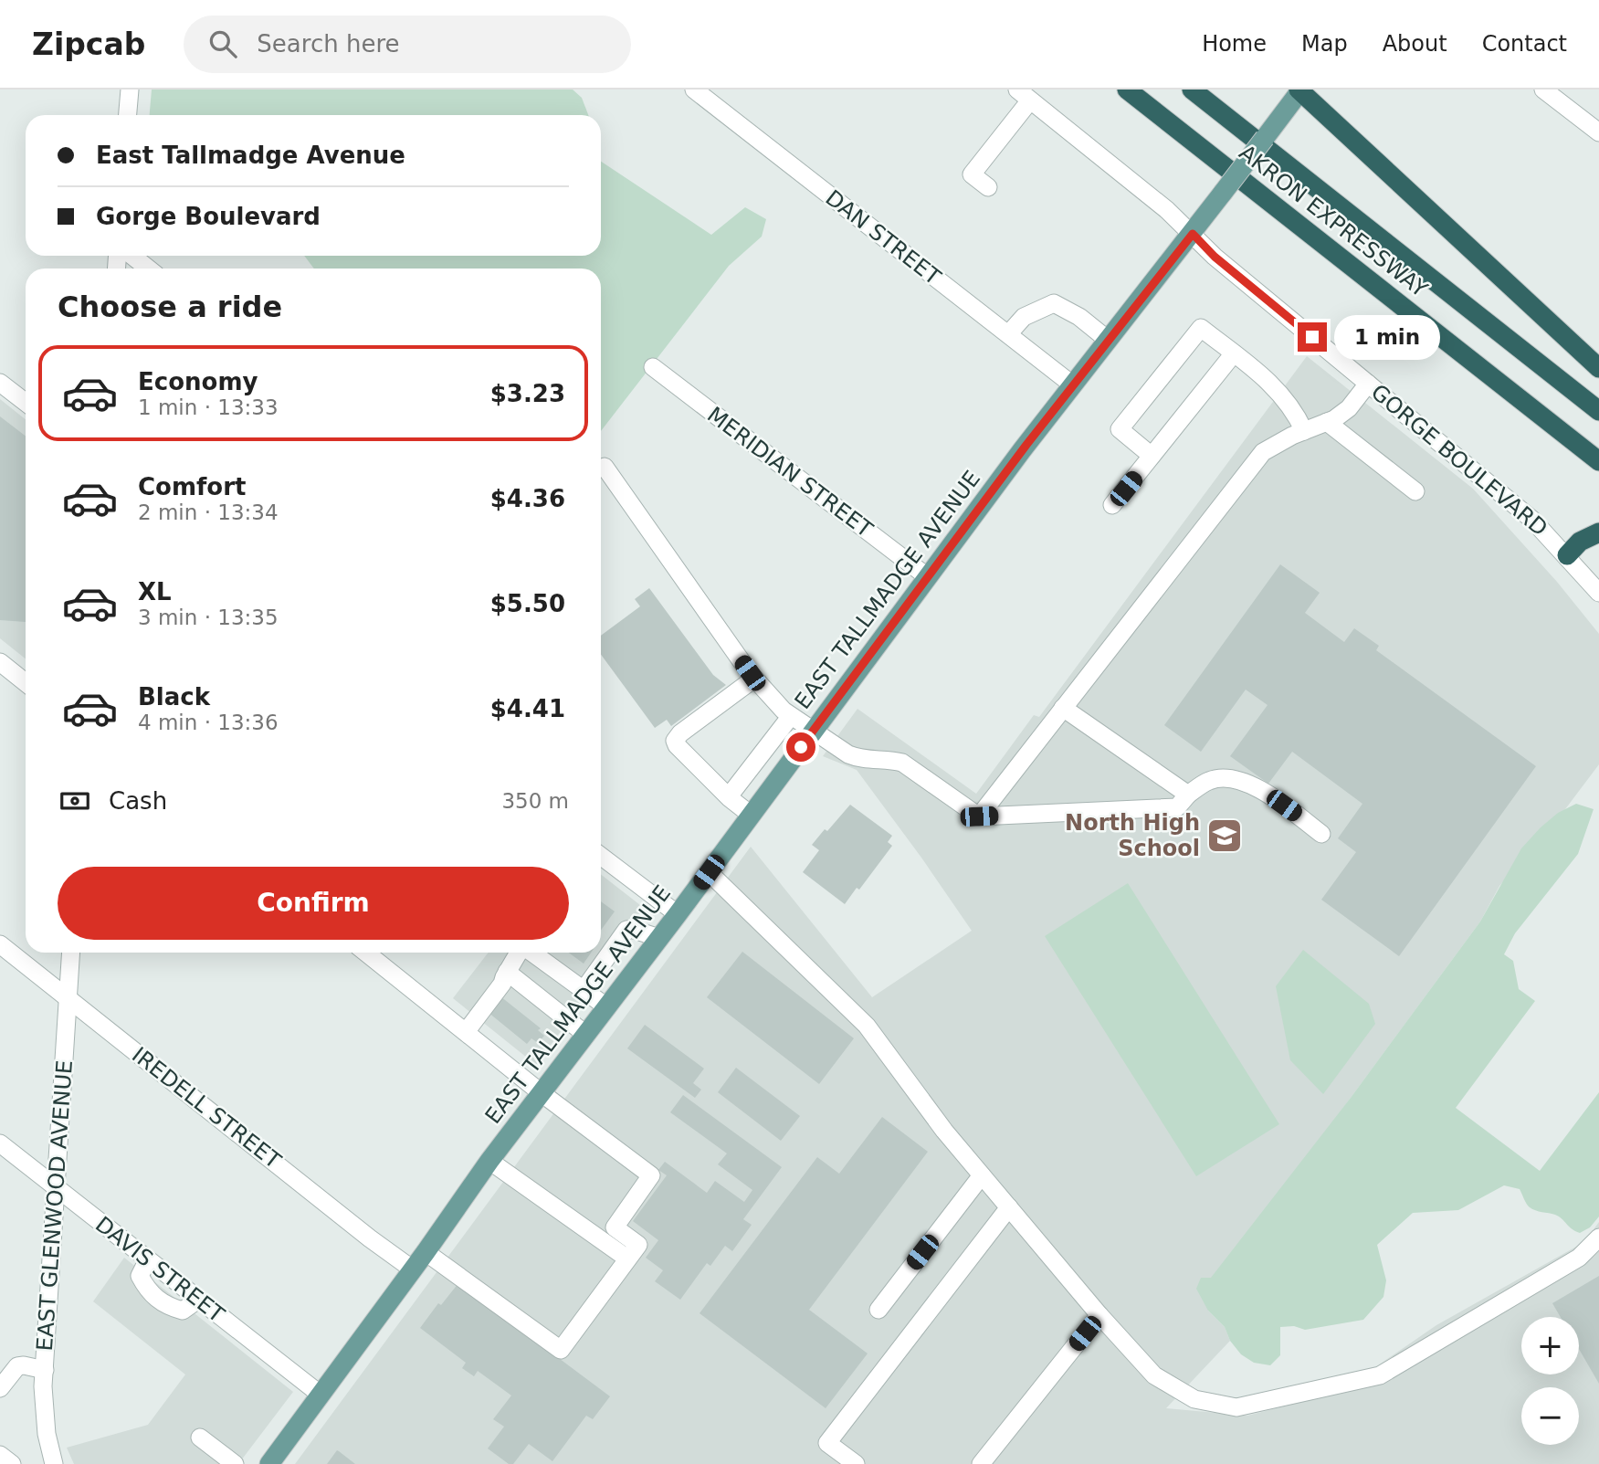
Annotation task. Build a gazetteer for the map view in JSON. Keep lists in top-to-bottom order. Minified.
{"streets":{"highway":["AKRON EXPRESSWAY"],"main road":["EAST TALLMADGE AVENUE"],"street":["DAN STREET","GORGE BOULEVARD","MERIDIAN STREET","IREDELL STREET","EAST GLENWOOD AVENUE","DAVIS STREET"]},"crossings":[["DAN STREET","EAST TALLMADGE AVENUE"],["GORGE BOULEVARD","EAST TALLMADGE AVENUE"],["MERIDIAN STREET","EAST TALLMADGE AVENUE"],["EAST TALLMADGE AVENUE","IREDELL STREET"],["EAST TALLMADGE AVENUE","DAVIS STREET"],["IREDELL STREET","EAST GLENWOOD AVENUE"],["EAST GLENWOOD AVENUE","DAVIS STREET"]],"places":{"school or university":["North High School"]},"page":{"header":"Zipcab","search":"Search here","nav":["Home","Map","About","Contact"],"banner":["East Tallmadge Avenue","Gorge Boulevard"],"heading":"Choose a ride","bubble":"1 min","list":[{"name":"Economy","note":"1 min · 13:33","value":"$3.23"},{"name":"Comfort","note":"2 min · 13:34","value":"$4.36"},{"name":"XL","note":"3 min · 13:35","value":"$5.50"},{"name":"Black","note":"4 min · 13:36","value":"$4.41"}],"pay":["Cash","350 m"],"buttons":"Confirm","map_buttons":["+","−"]}}
